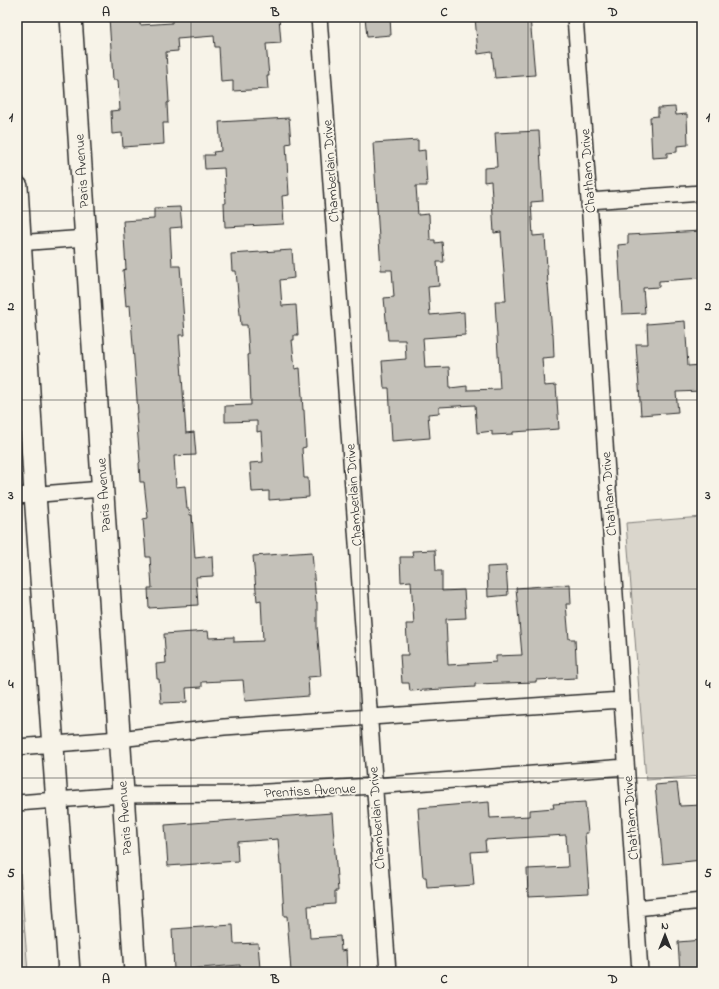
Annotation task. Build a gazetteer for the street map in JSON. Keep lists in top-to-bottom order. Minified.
{"streets":{"street":["Paris Avenue","Chamberlain Drive","Chatham Drive","Prentiss Avenue"]},"crossings":[["Paris Avenue","Prentiss Avenue"],["Chamberlain Drive","Prentiss Avenue"],["Chatham Drive","Prentiss Avenue"]],"north":"top","grid":{"columns":["A","B","C","D"],"rows":["1","2","3","4","5"]}}
